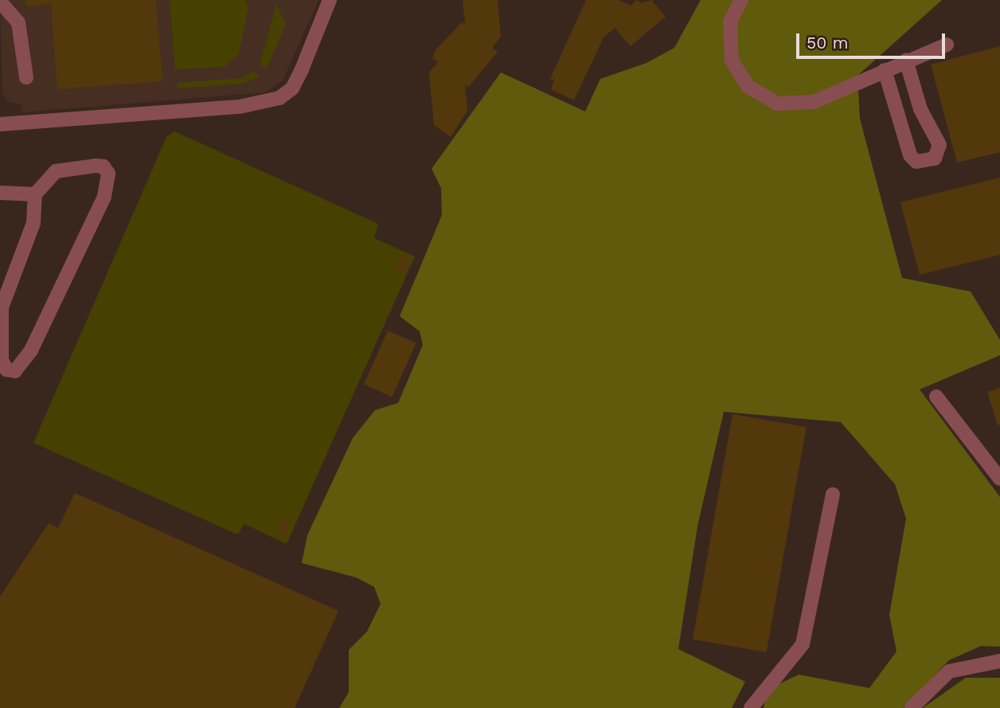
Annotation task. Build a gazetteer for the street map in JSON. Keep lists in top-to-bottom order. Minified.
{"scale_bar":"50 m"}
